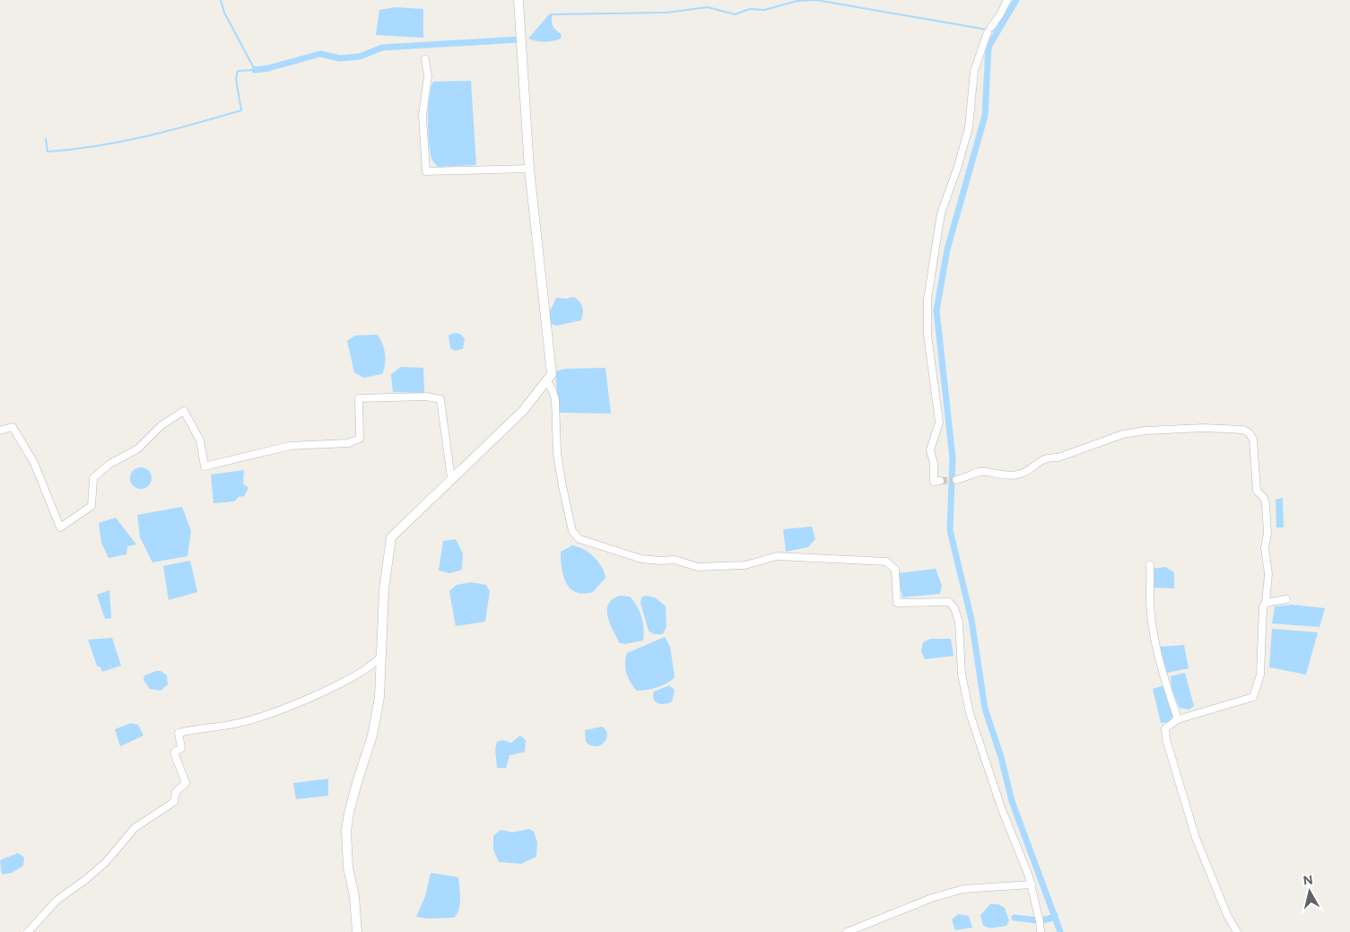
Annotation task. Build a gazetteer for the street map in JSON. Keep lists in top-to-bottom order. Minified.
{"north":"top"}
